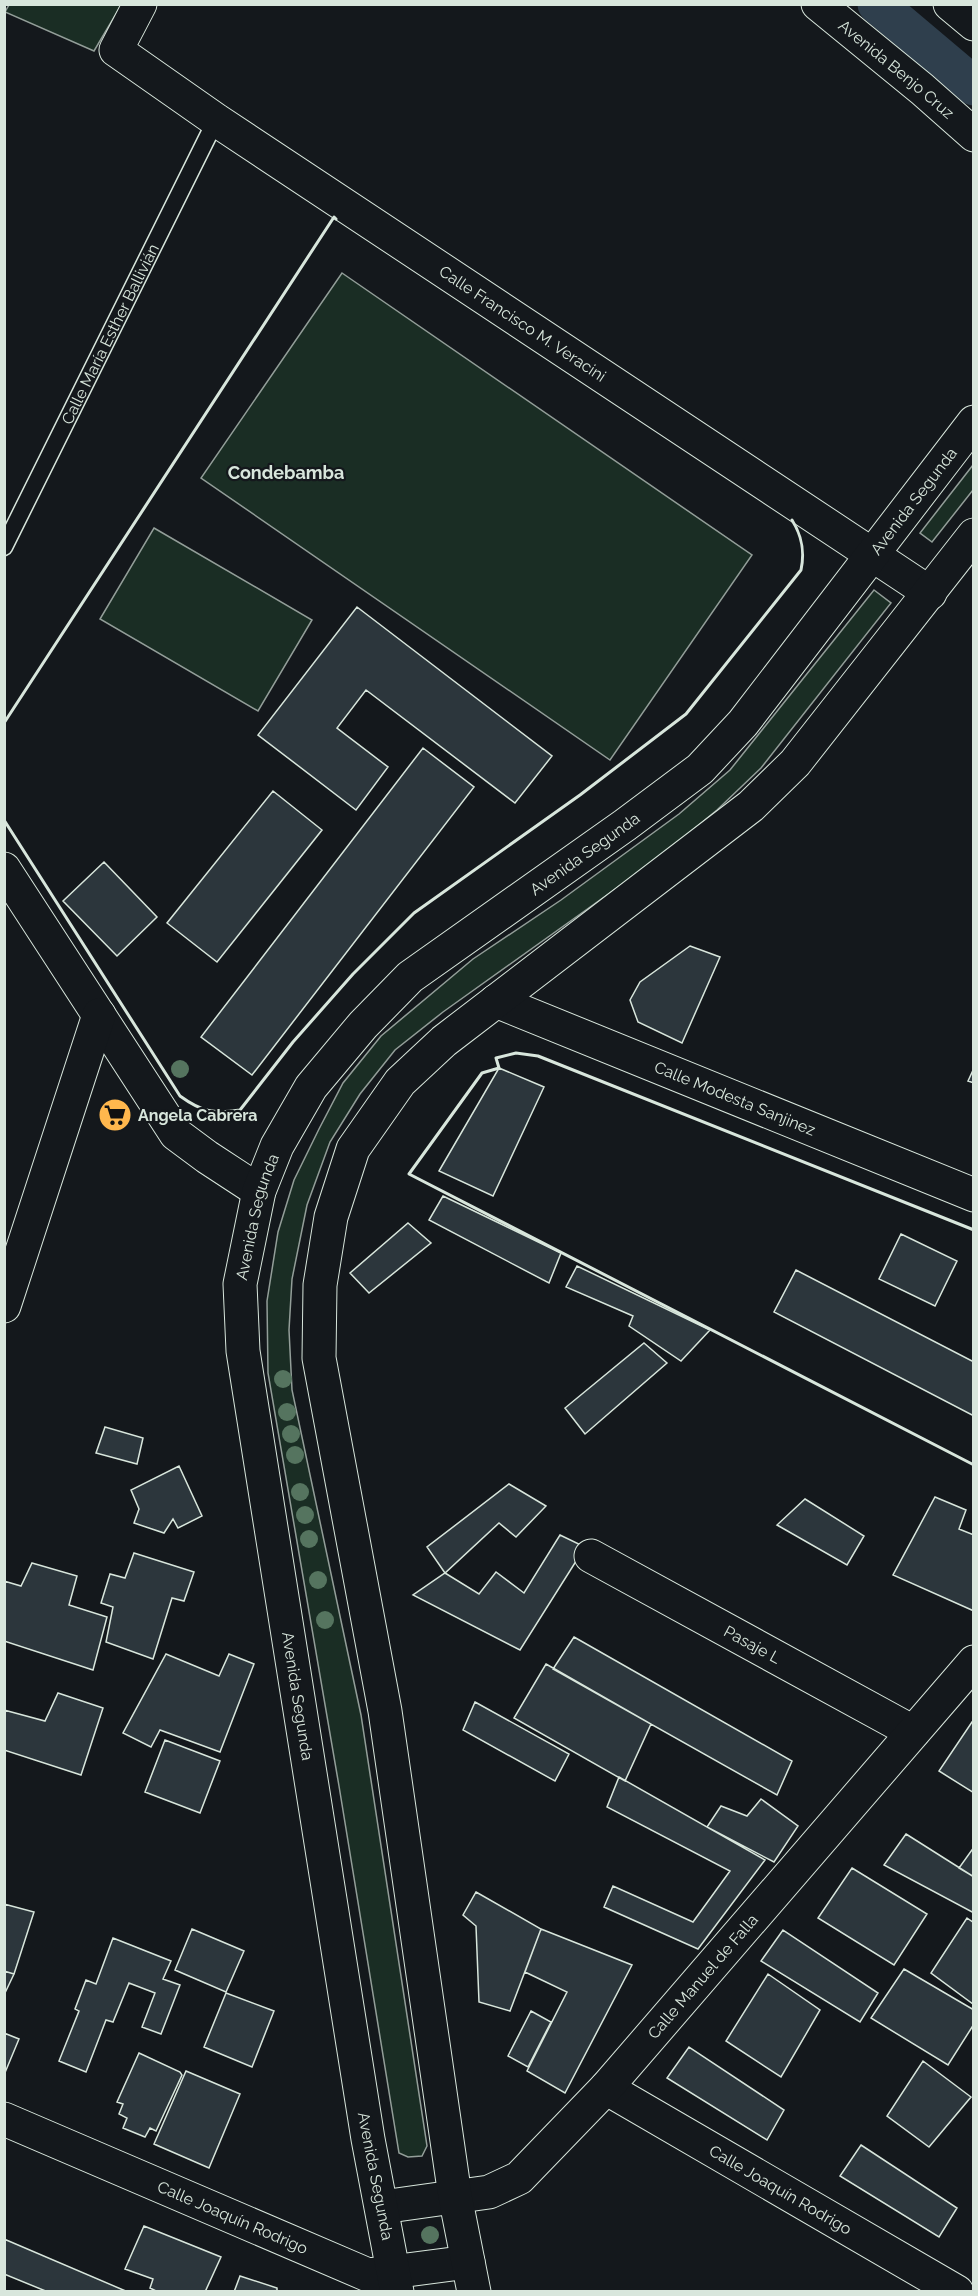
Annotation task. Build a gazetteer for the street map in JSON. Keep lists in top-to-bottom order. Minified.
{"streets":{"main road":["Avenida Benjo Cruz","Calle Francisco M. Veracini","Avenida Segunda","Calle Modesta Sanjinez","Pasaje L","Calle Manuel de Falla","Calle Joaquín Rodrigo"],"lane":["Calle María Esther Ballivián"]},"crossings":[["Calle Francisco M. Veracini","Calle María Esther Ballivián"],["Calle Francisco M. Veracini","Avenida Segunda"],["Avenida Segunda","Calle Manuel de Falla"],["Avenida Segunda","Calle Joaquín Rodrigo"],["Pasaje L","Calle Manuel de Falla"],["Calle Manuel de Falla","Calle Joaquín Rodrigo"]],"districts":["Condebamba"],"places":{"supermarket":["Angela Cabrera"]}}
